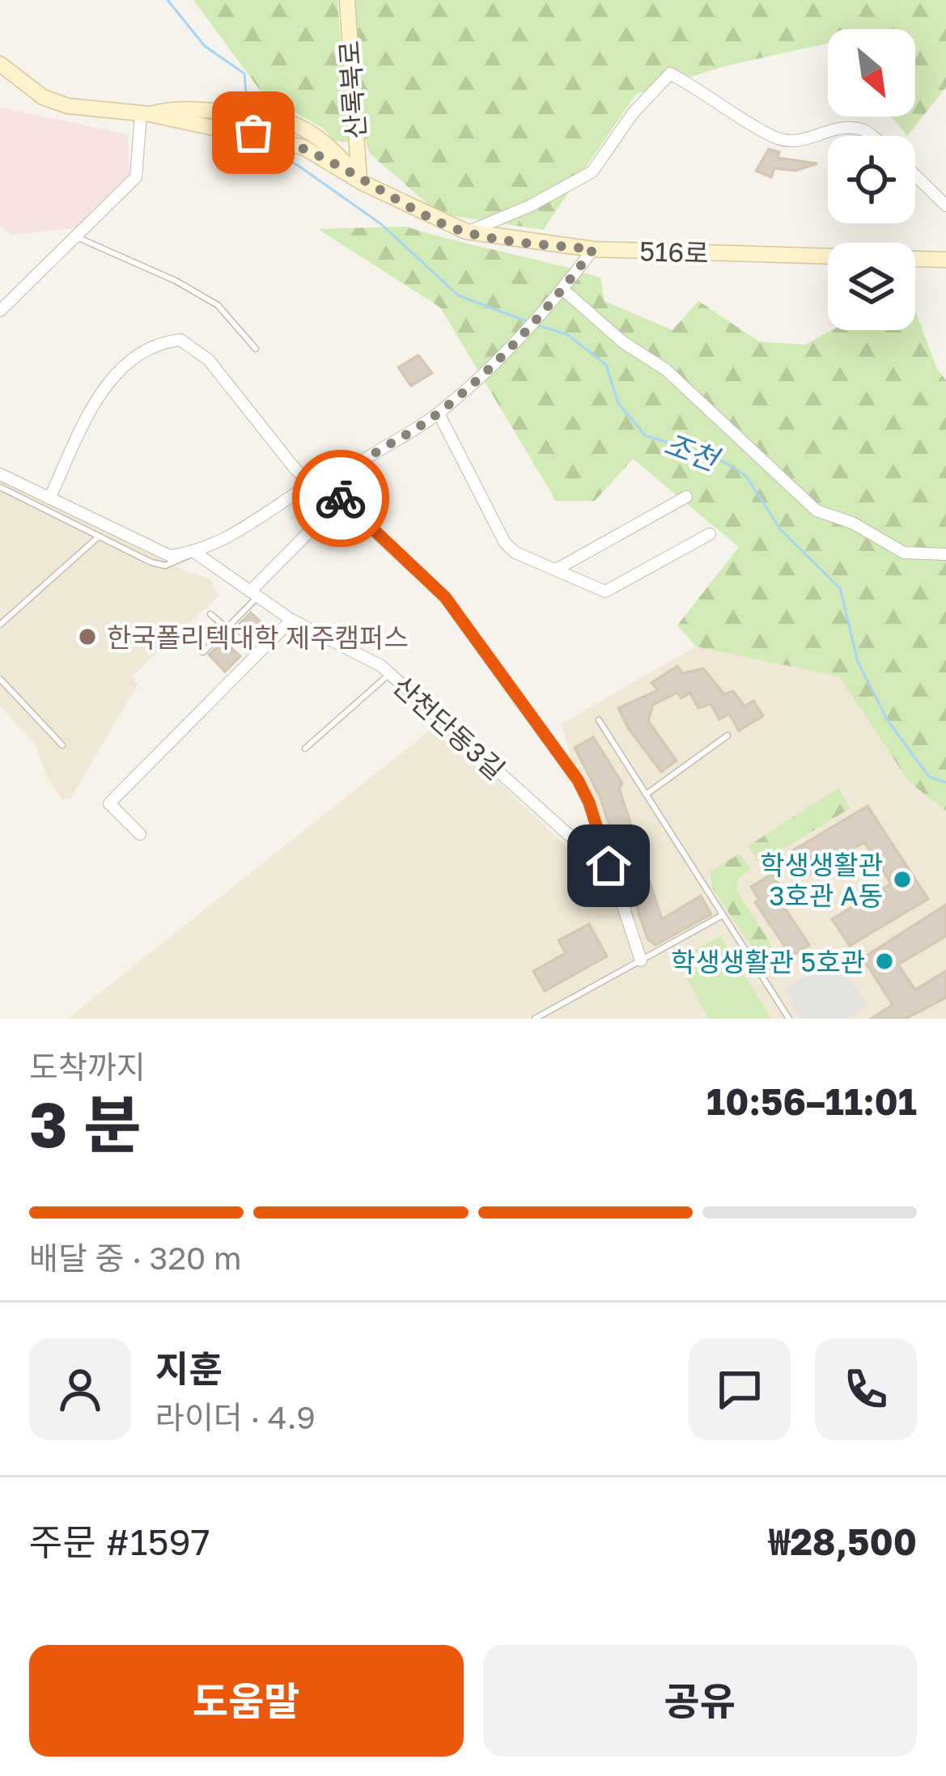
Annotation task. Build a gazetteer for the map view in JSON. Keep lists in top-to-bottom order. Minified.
{"streets":{"main road":["산록북로","516로"],"street":["산천단동3길"]},"crossings":[["산록북로","516로"]],"water":["조천"],"places":["한국폴리텍대학 제주캠퍼스","학생생활관 3호관 A동","학생생활관 5호관"],"north":"bottom right","page":{"heading":["3 분","도착까지","10:56–11:01"],"panel":["지훈","라이더 · 4.9","주문 #1597","₩28,500"],"bar":"배달 중 · 320 m","buttons":["도움말","공유"]}}
